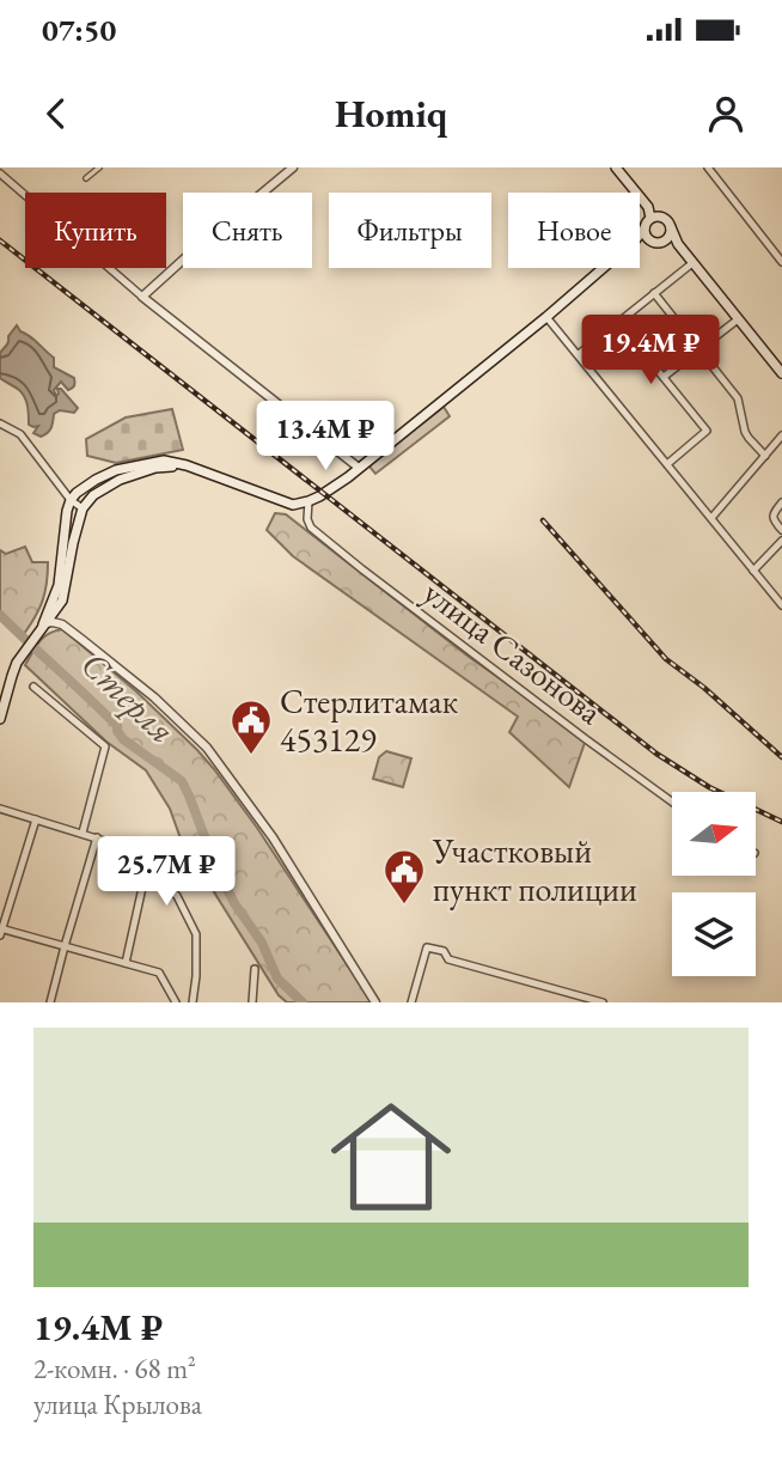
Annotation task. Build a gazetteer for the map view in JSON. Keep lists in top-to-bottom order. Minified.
{"streets":{"street":["улица Сазонова"]},"water":["Стерля"],"places":{"public building":["Стерлитамак 453129","Участковый пункт полиции"]},"north":"right","page":{"status":"07:50","header":"Homiq","chip":["Купить","Снять","Фильтры","Новое"],"price":["19.4M ₽","13.4M ₽","25.7M ₽"],"list":[{"name":"19.4M ₽","note":"2-комн. · 68 m² · улица Крылова"}]}}
